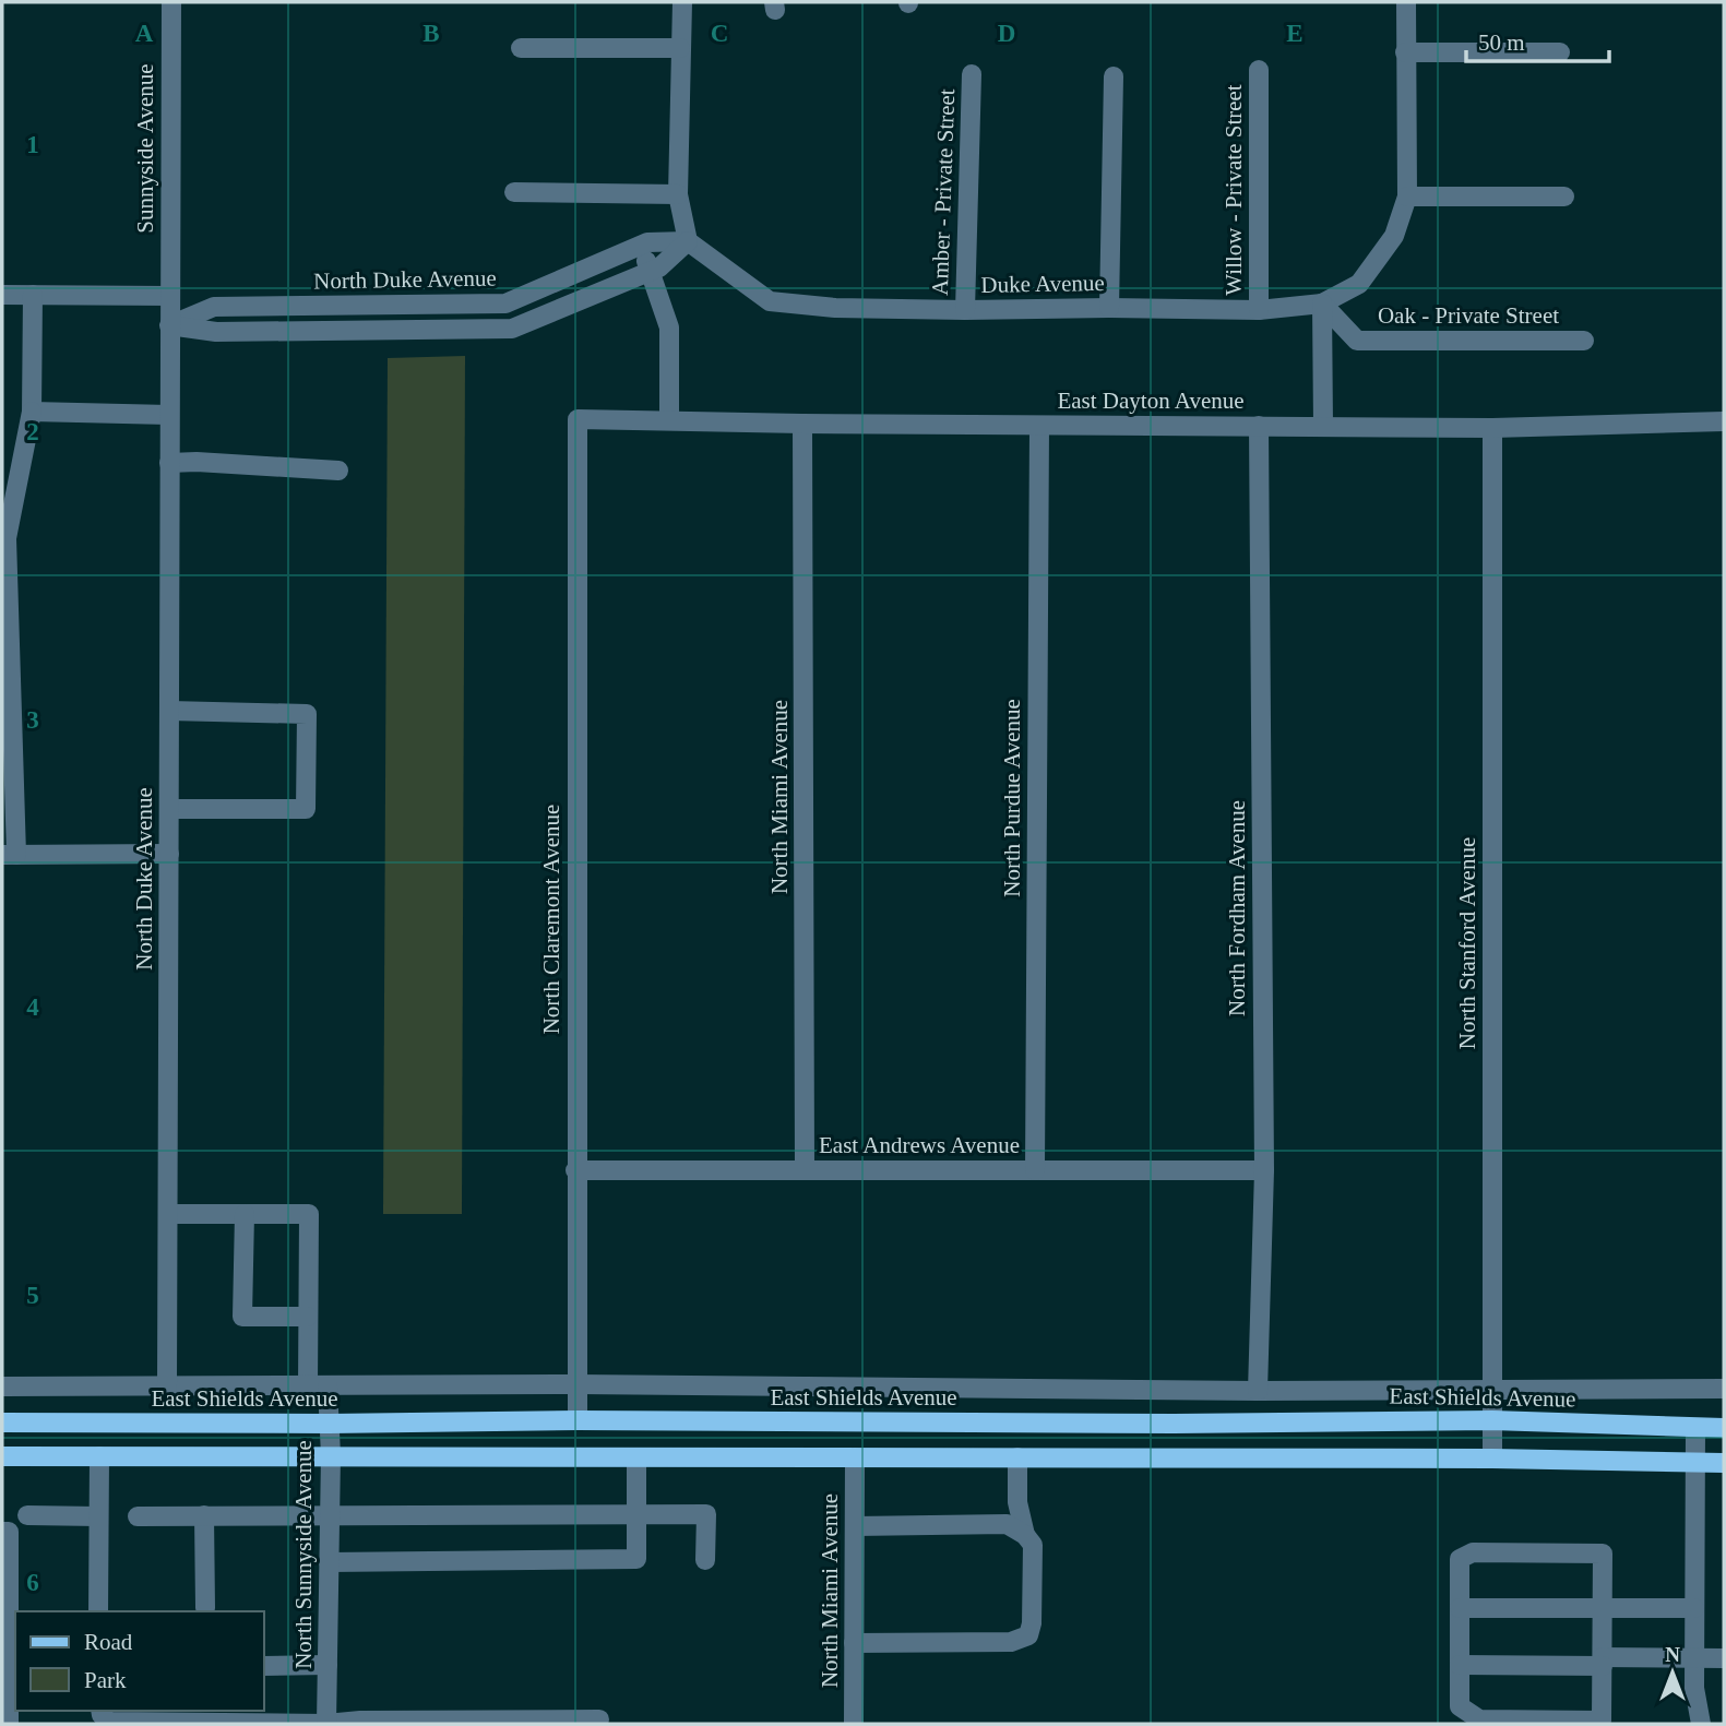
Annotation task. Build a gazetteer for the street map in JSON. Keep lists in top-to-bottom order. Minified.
{"streets":{"main road":["East Shields Avenue"],"street":["Sunnyside Avenue","Willow - Private Street","Amber - Private Street","North Duke Avenue","Duke Avenue","Oak - Private Street","East Dayton Avenue","North Miami Avenue","North Purdue Avenue","North Fordham Avenue","North Claremont Avenue","North Stanford Avenue","East Andrews Avenue","North Sunnyside Avenue"]},"crossings":[["Sunnyside Avenue","North Duke Avenue"],["Willow - Private Street","Duke Avenue"],["Amber - Private Street","Duke Avenue"],["North Duke Avenue","Duke Avenue"],["North Duke Avenue","East Shields Avenue"],["Duke Avenue","Oak - Private Street"],["East Dayton Avenue","North Miami Avenue"],["East Dayton Avenue","North Purdue Avenue"],["East Dayton Avenue","North Fordham Avenue"],["East Dayton Avenue","North Claremont Avenue"],["East Dayton Avenue","North Stanford Avenue"],["North Miami Avenue","East Andrews Avenue"],["North Purdue Avenue","East Andrews Avenue"],["North Fordham Avenue","East Andrews Avenue"],["North Fordham Avenue","East Shields Avenue"],["North Claremont Avenue","East Andrews Avenue"],["North Claremont Avenue","East Shields Avenue"],["North Stanford Avenue","East Shields Avenue"],["East Shields Avenue","North Sunnyside Avenue"]],"legend":["Road","Park"],"scale_bar":"50 m","north":"top","grid":{"columns":["A","B","C","D","E"],"rows":["1","2","3","4","5","6"]}}
